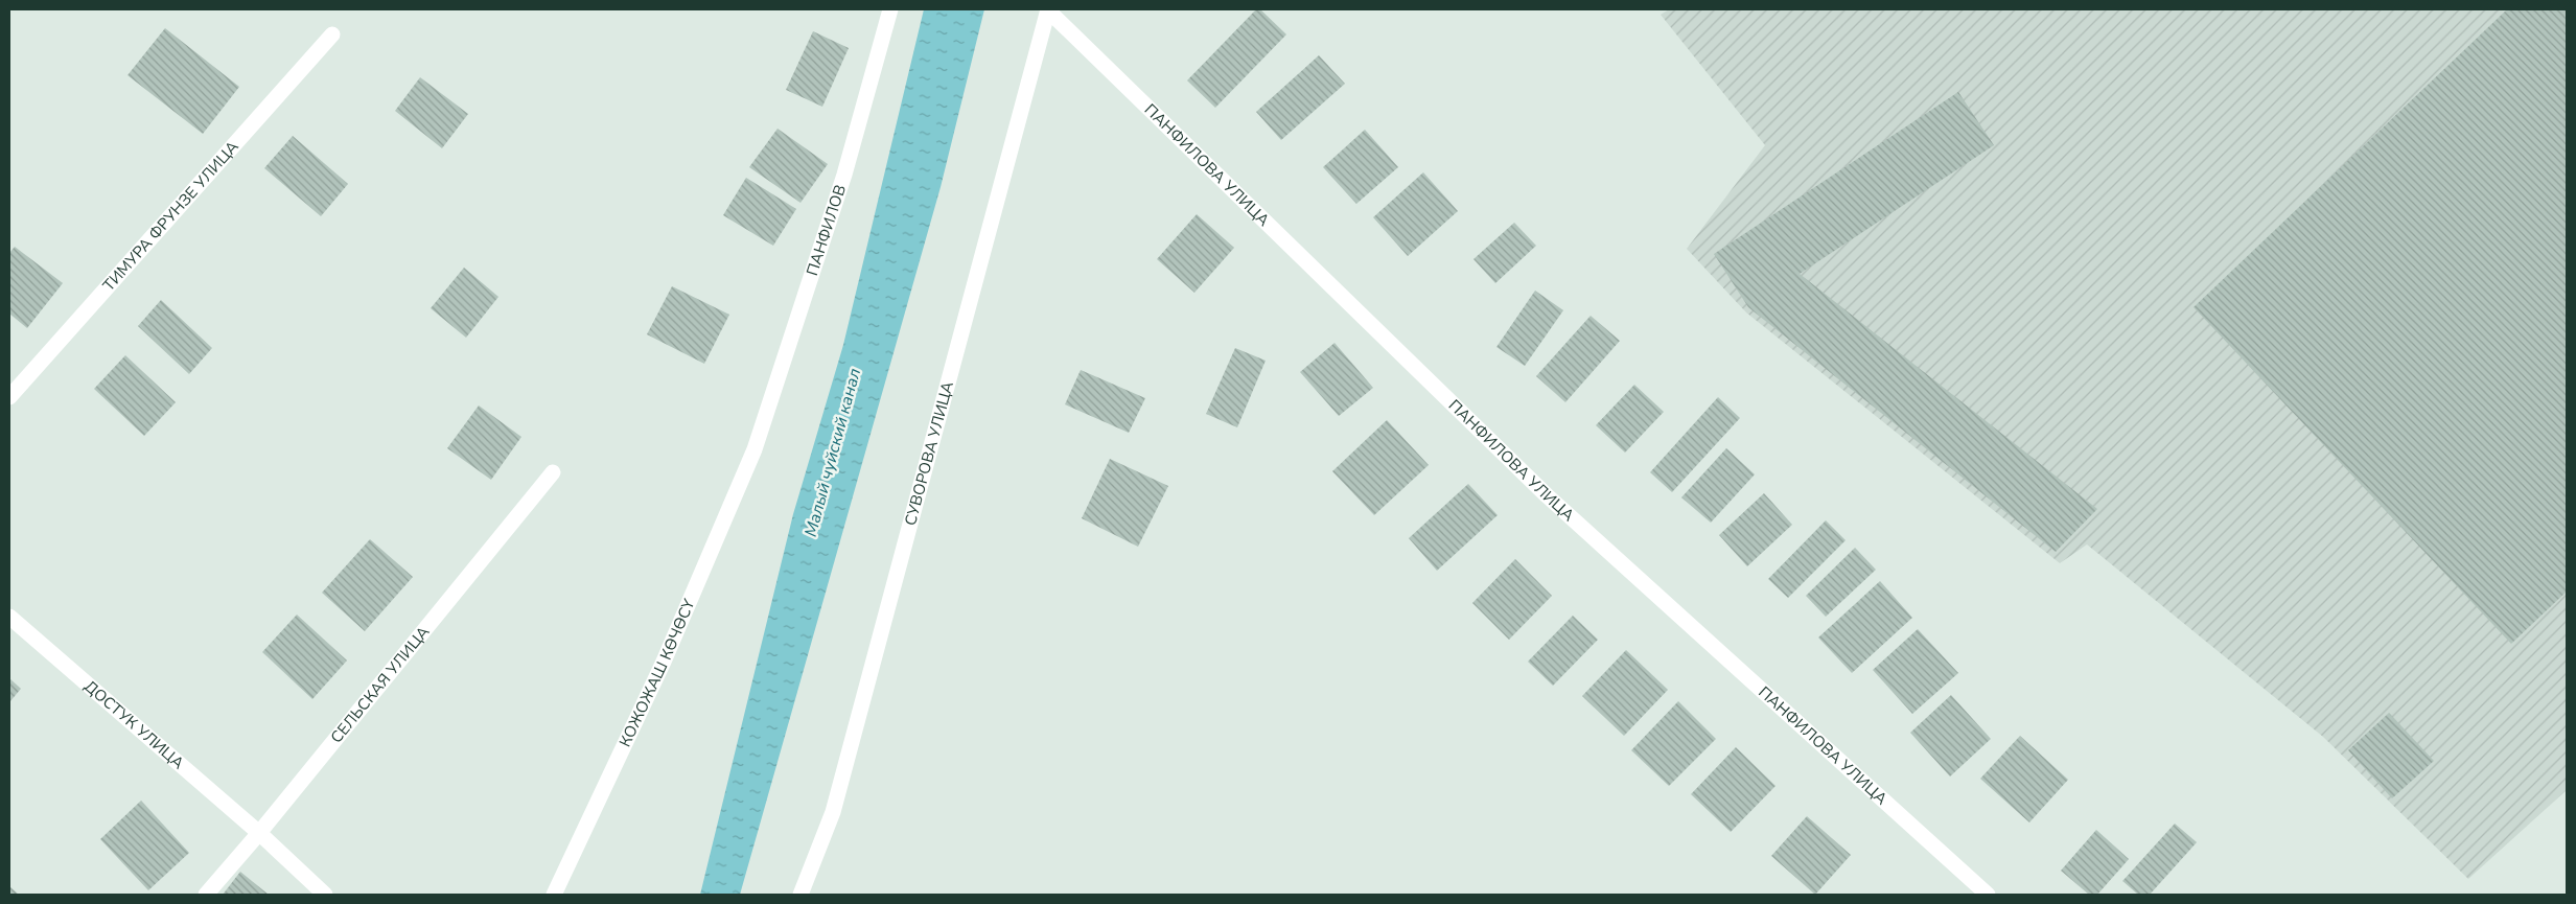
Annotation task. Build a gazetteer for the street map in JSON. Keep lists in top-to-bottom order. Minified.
{"streets":{"street":["ПАНФИЛОВА УЛИЦА","ТИМУРА ФРУНЗЕ УЛИЦА","ПАНФИЛОВ","СУВОРОВА УЛИЦА","КОЖОЖАШ КӨЧӨСҮ","СЕЛЬСКАЯ УЛИЦА","ДОСТУК УЛИЦА"]},"crossings":[["ПАНФИЛОВА УЛИЦА","СУВОРОВА УЛИЦА"],["ПАНФИЛОВ","КОЖОЖАШ КӨЧӨСҮ"],["СЕЛЬСКАЯ УЛИЦА","ДОСТУК УЛИЦА"]],"water":["Малый чуйский канал"]}
